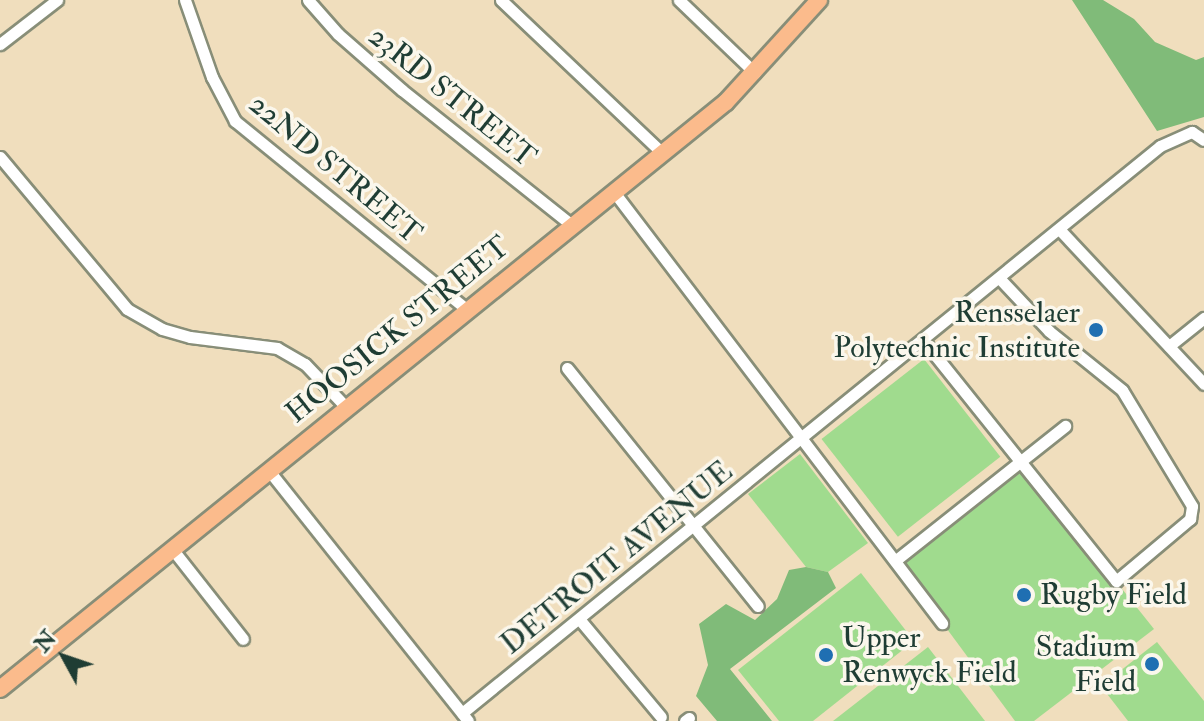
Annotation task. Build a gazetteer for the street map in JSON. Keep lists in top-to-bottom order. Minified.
{"streets":{"highway":["HOOSICK STREET"],"street":["23RD STREET","22ND STREET","DETROIT AVENUE"]},"crossings":[["23RD STREET","HOOSICK STREET"],["22ND STREET","HOOSICK STREET"]],"places":["Rensselaer Polytechnic Institute","Rugby Field","Upper Renwyck Field","Stadium Field"],"north":"top left"}
